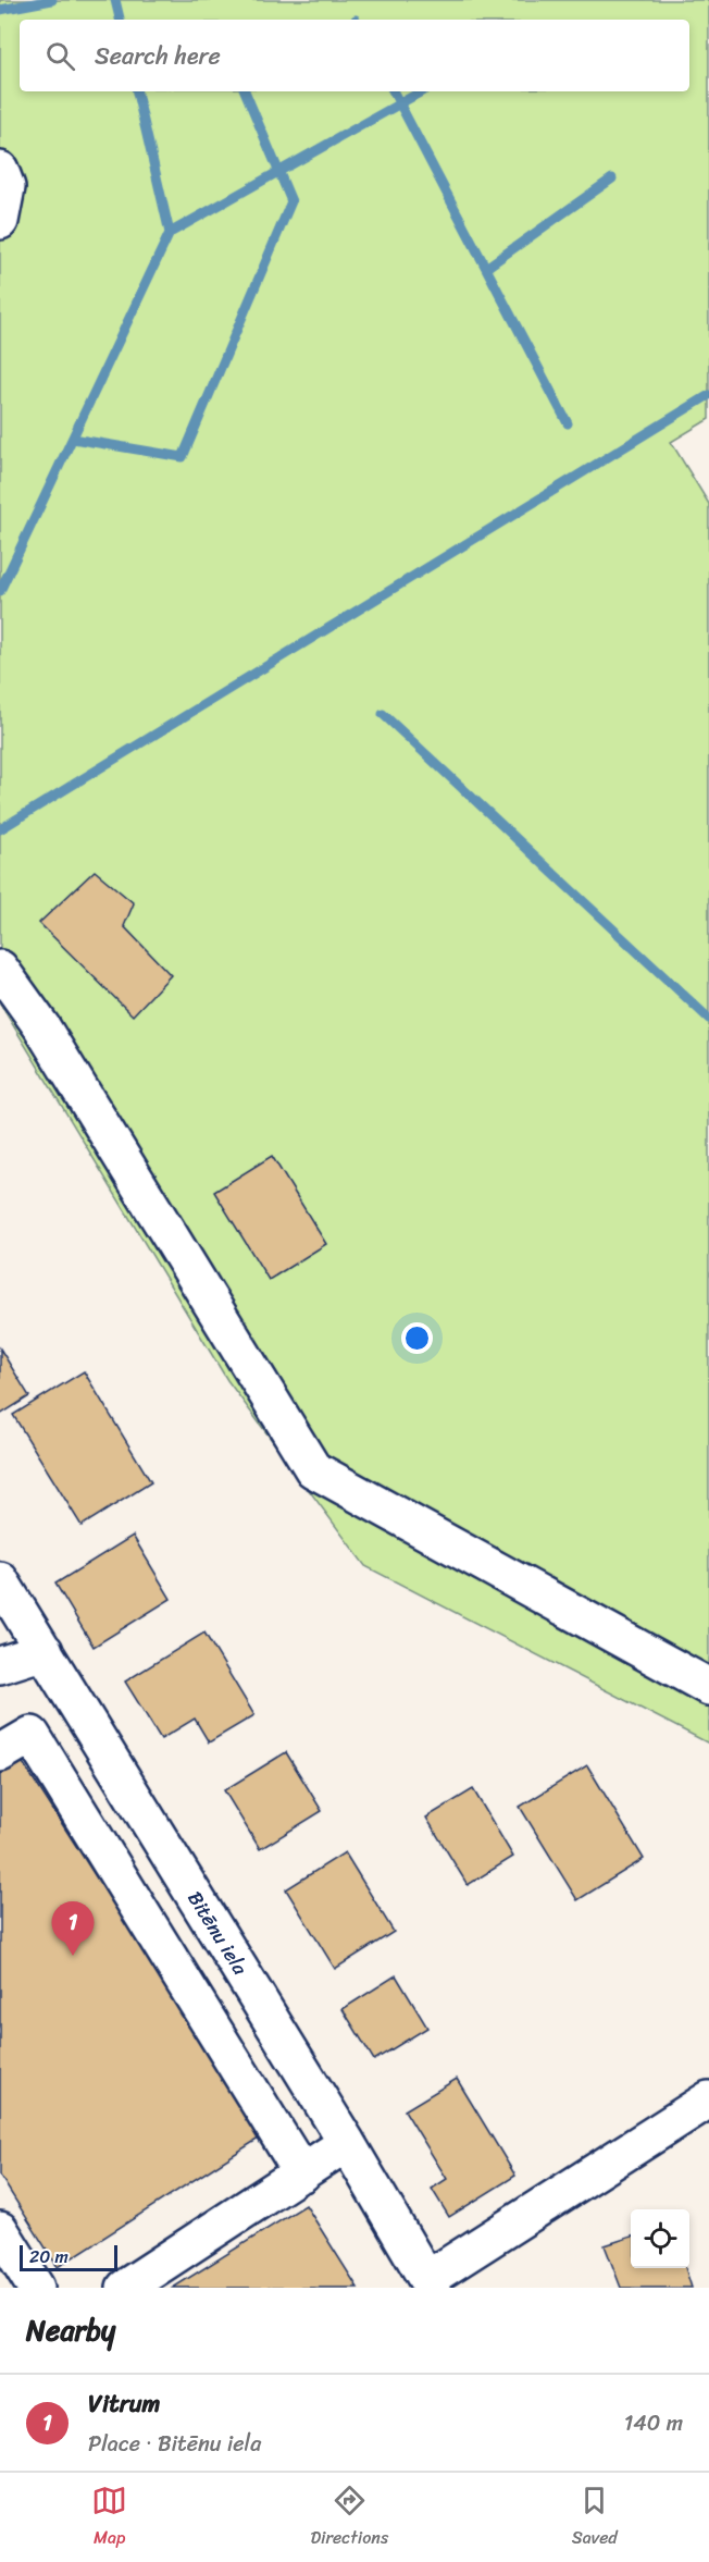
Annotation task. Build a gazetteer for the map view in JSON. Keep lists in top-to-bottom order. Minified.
{"streets":{"street":["Bitēnu iela"]},"scale_bar":"20 m","page":{"search":"Search here","pins":"1","scale":"20 m","heading":"Nearby","list":[{"mark":"1","name":"Vitrum","note":"Place · Bitēnu iela","value":"140 m"}],"nav":["Map","Directions","Saved"]}}
